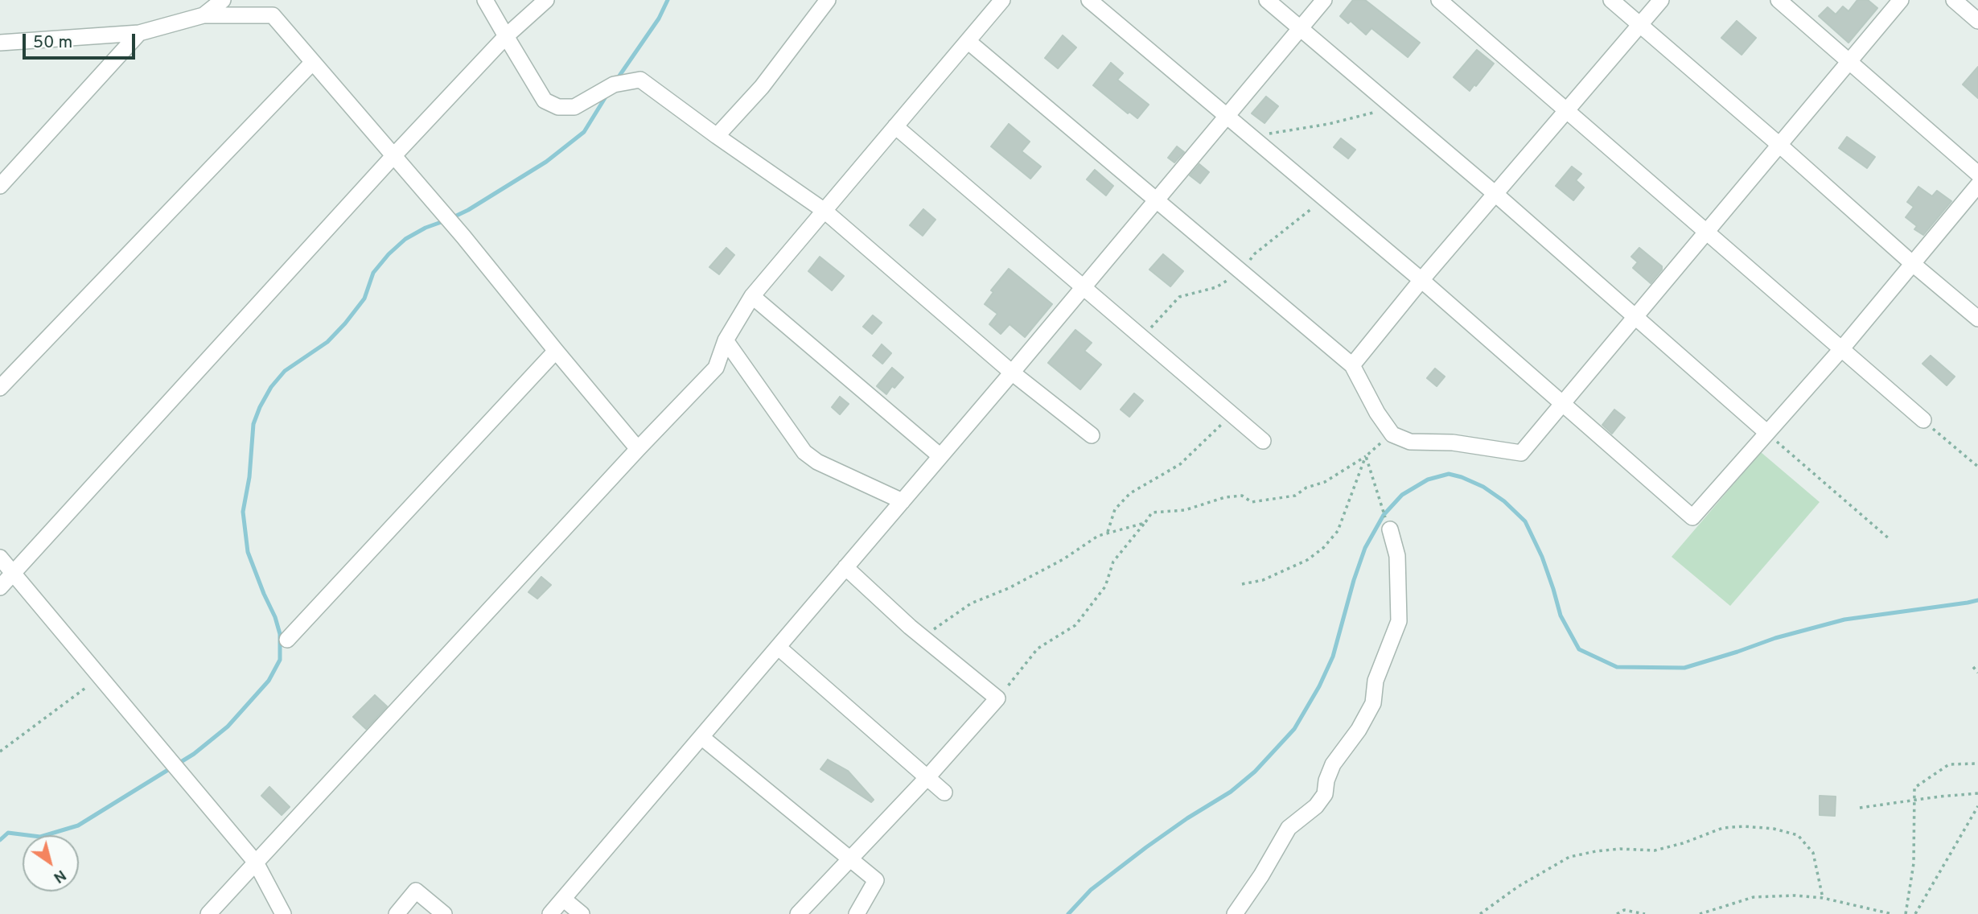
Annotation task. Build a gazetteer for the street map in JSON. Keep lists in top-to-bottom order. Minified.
{"scale_bar":"50 m","north":"bottom right"}
